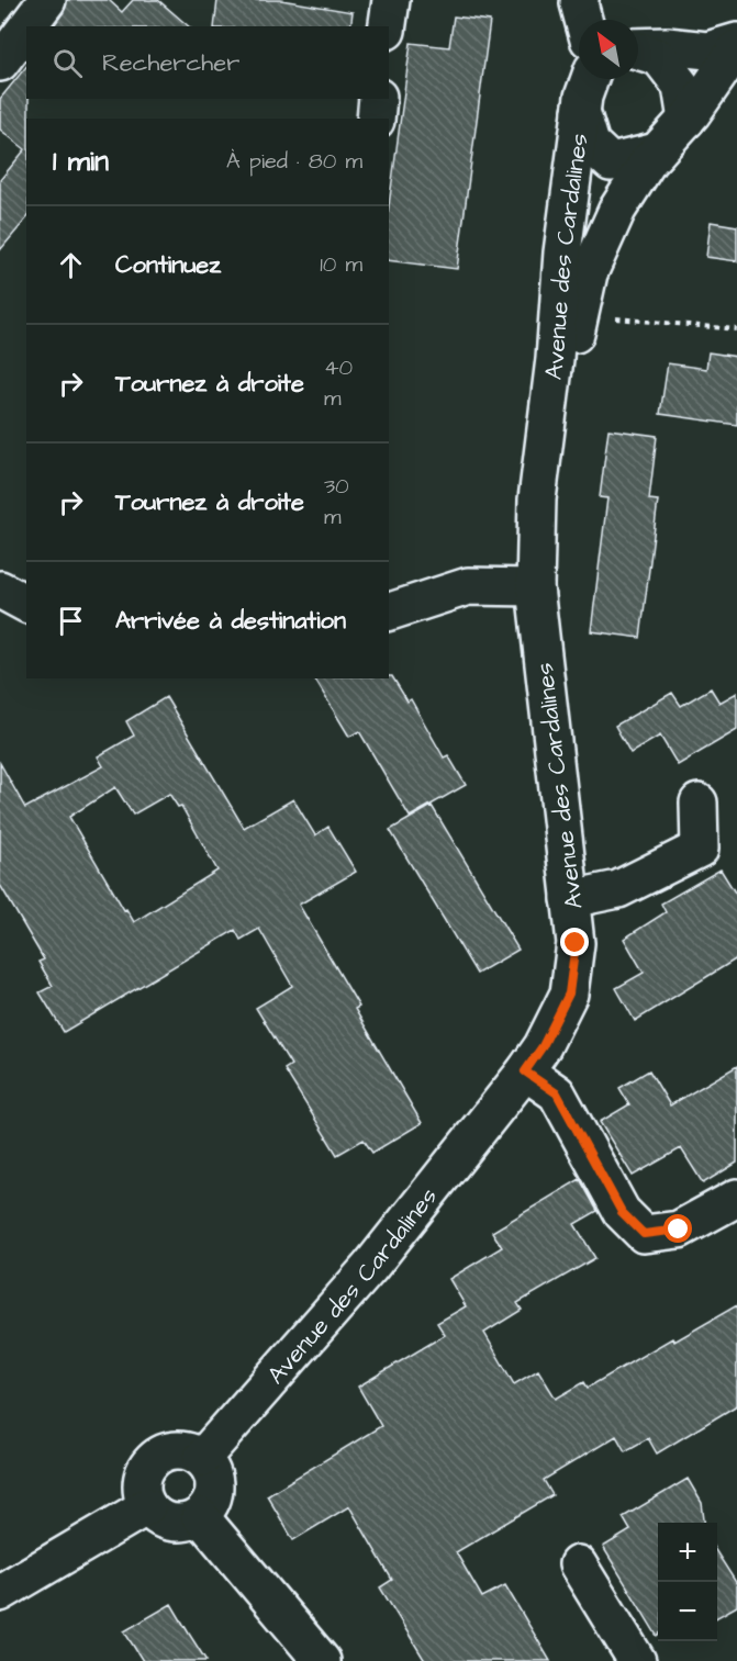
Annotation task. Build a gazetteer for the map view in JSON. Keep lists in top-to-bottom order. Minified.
{"streets":{"street":["Avenue des Cardalines"]},"north":"top left","page":{"search":"Rechercher","heading":["1 min","À pied · 80 m"],"list":[["Continuez","10 m"],["Tournez à droite","40 m"],["Tournez à droite","30 m"],"Arrivée à destination"],"map_buttons":["+","−"]}}
